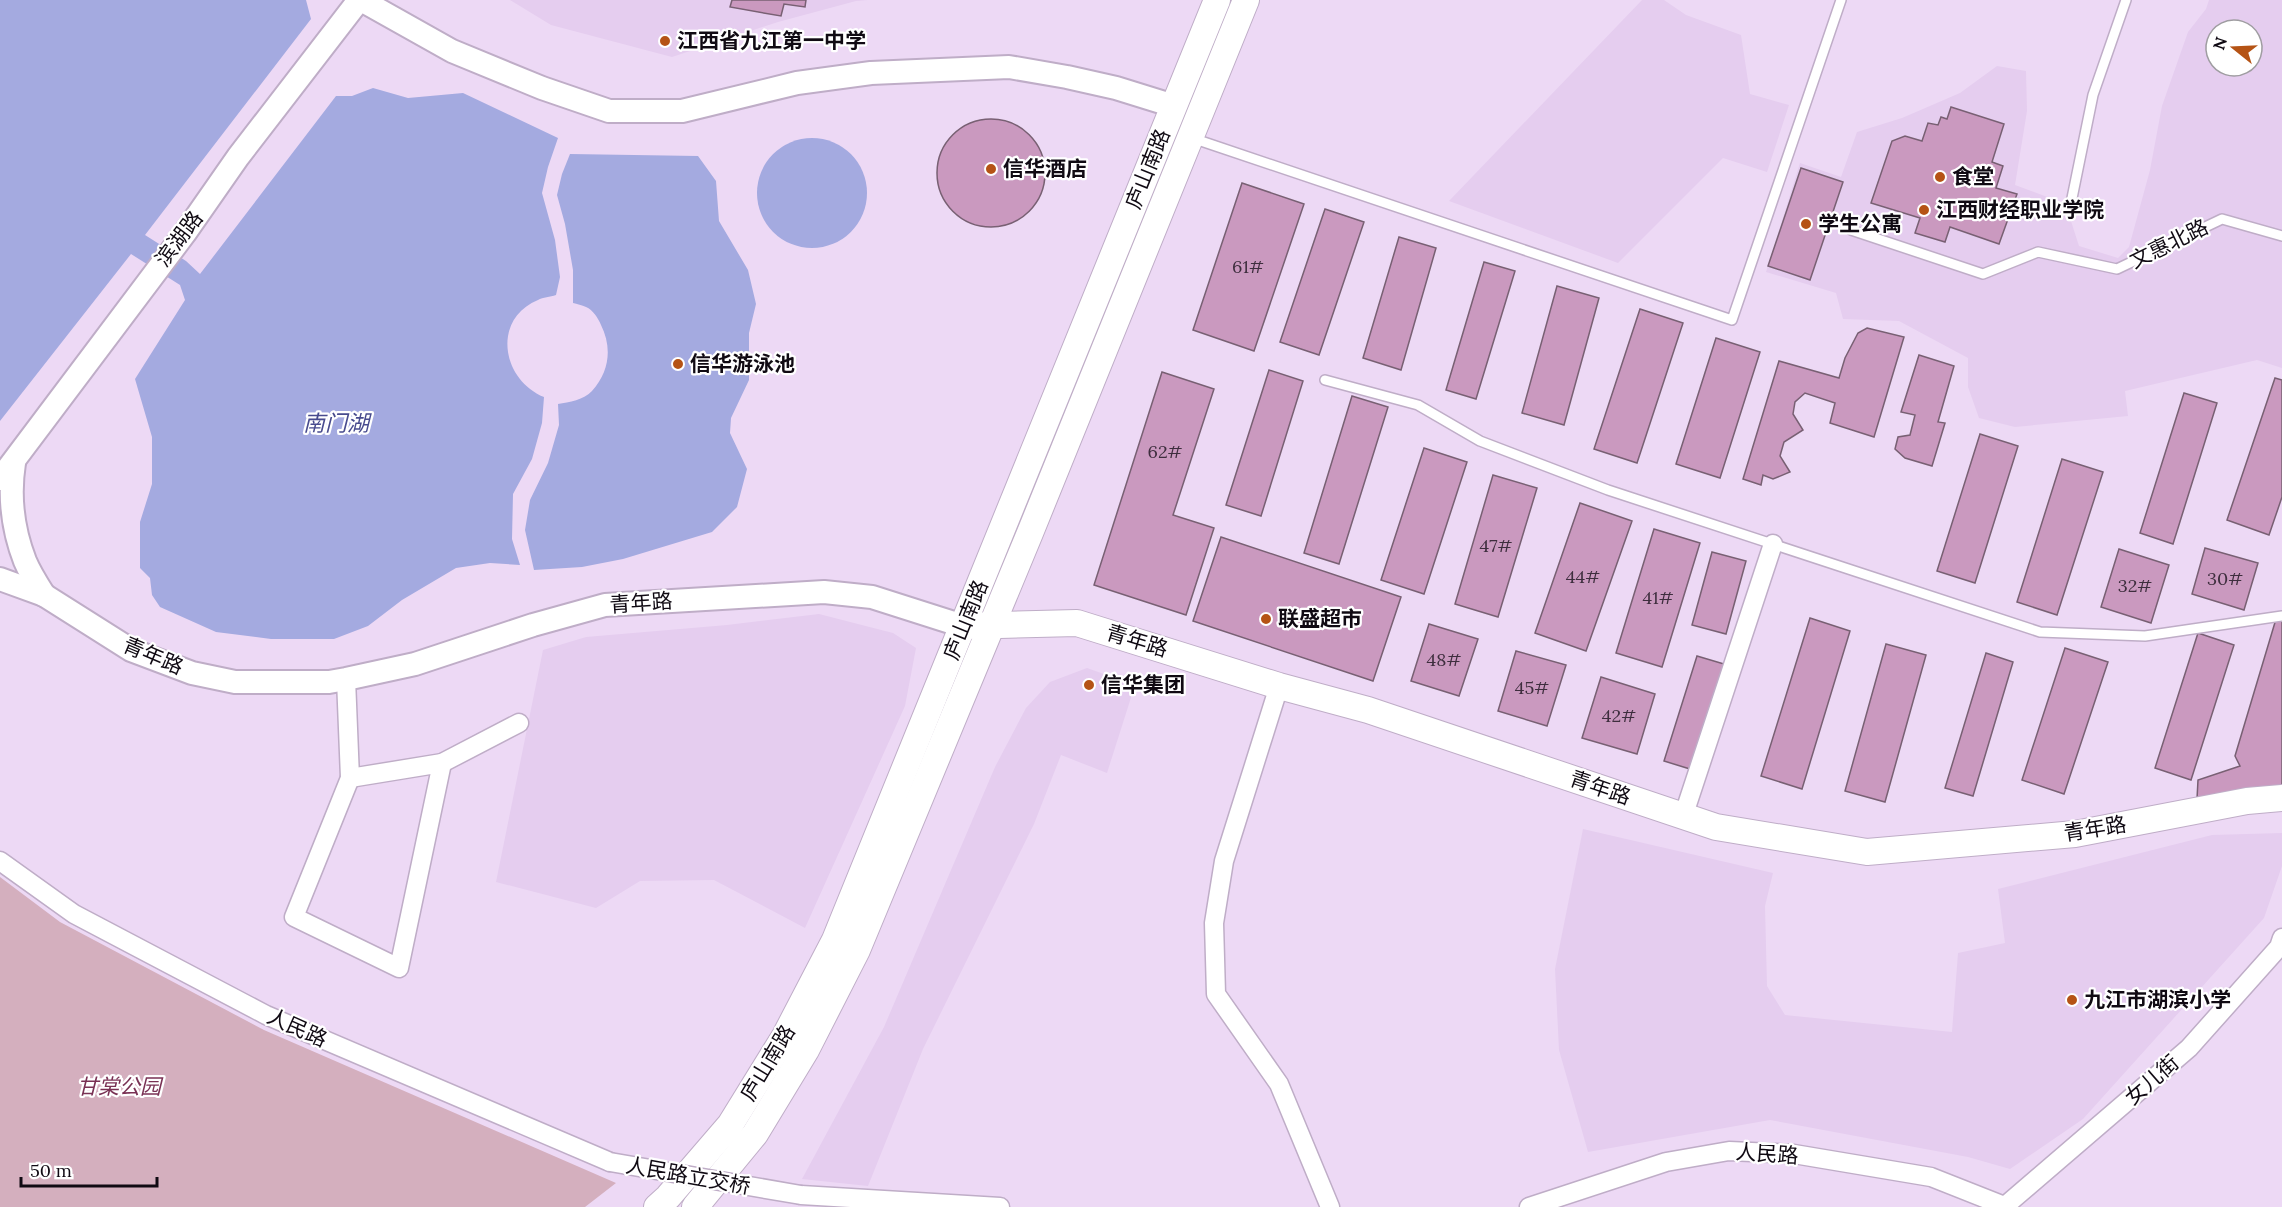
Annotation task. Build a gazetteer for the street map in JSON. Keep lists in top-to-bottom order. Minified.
{"streets":{"main road":["庐山南路","青年路"],"street":["滨湖路","人民路","女儿街","人民路立交桥"],"lane":["文惠北路"]},"crossings":[["庐山南路","青年路"],["人民路","女儿街"],["人民路","人民路立交桥"]],"water":["南门湖"],"parks":["甘棠公园"],"places":["江西省九江第一中学","信华酒店","食堂","江西财经职业学院","学生公寓","信华游泳池","联盛超市","信华集团","九江市湖滨小学"],"house_numbers":["61#","62#","47#","44#","30#","32#","41#","48#","45#","42#"],"scale_bar":"50 m","north":"left"}
